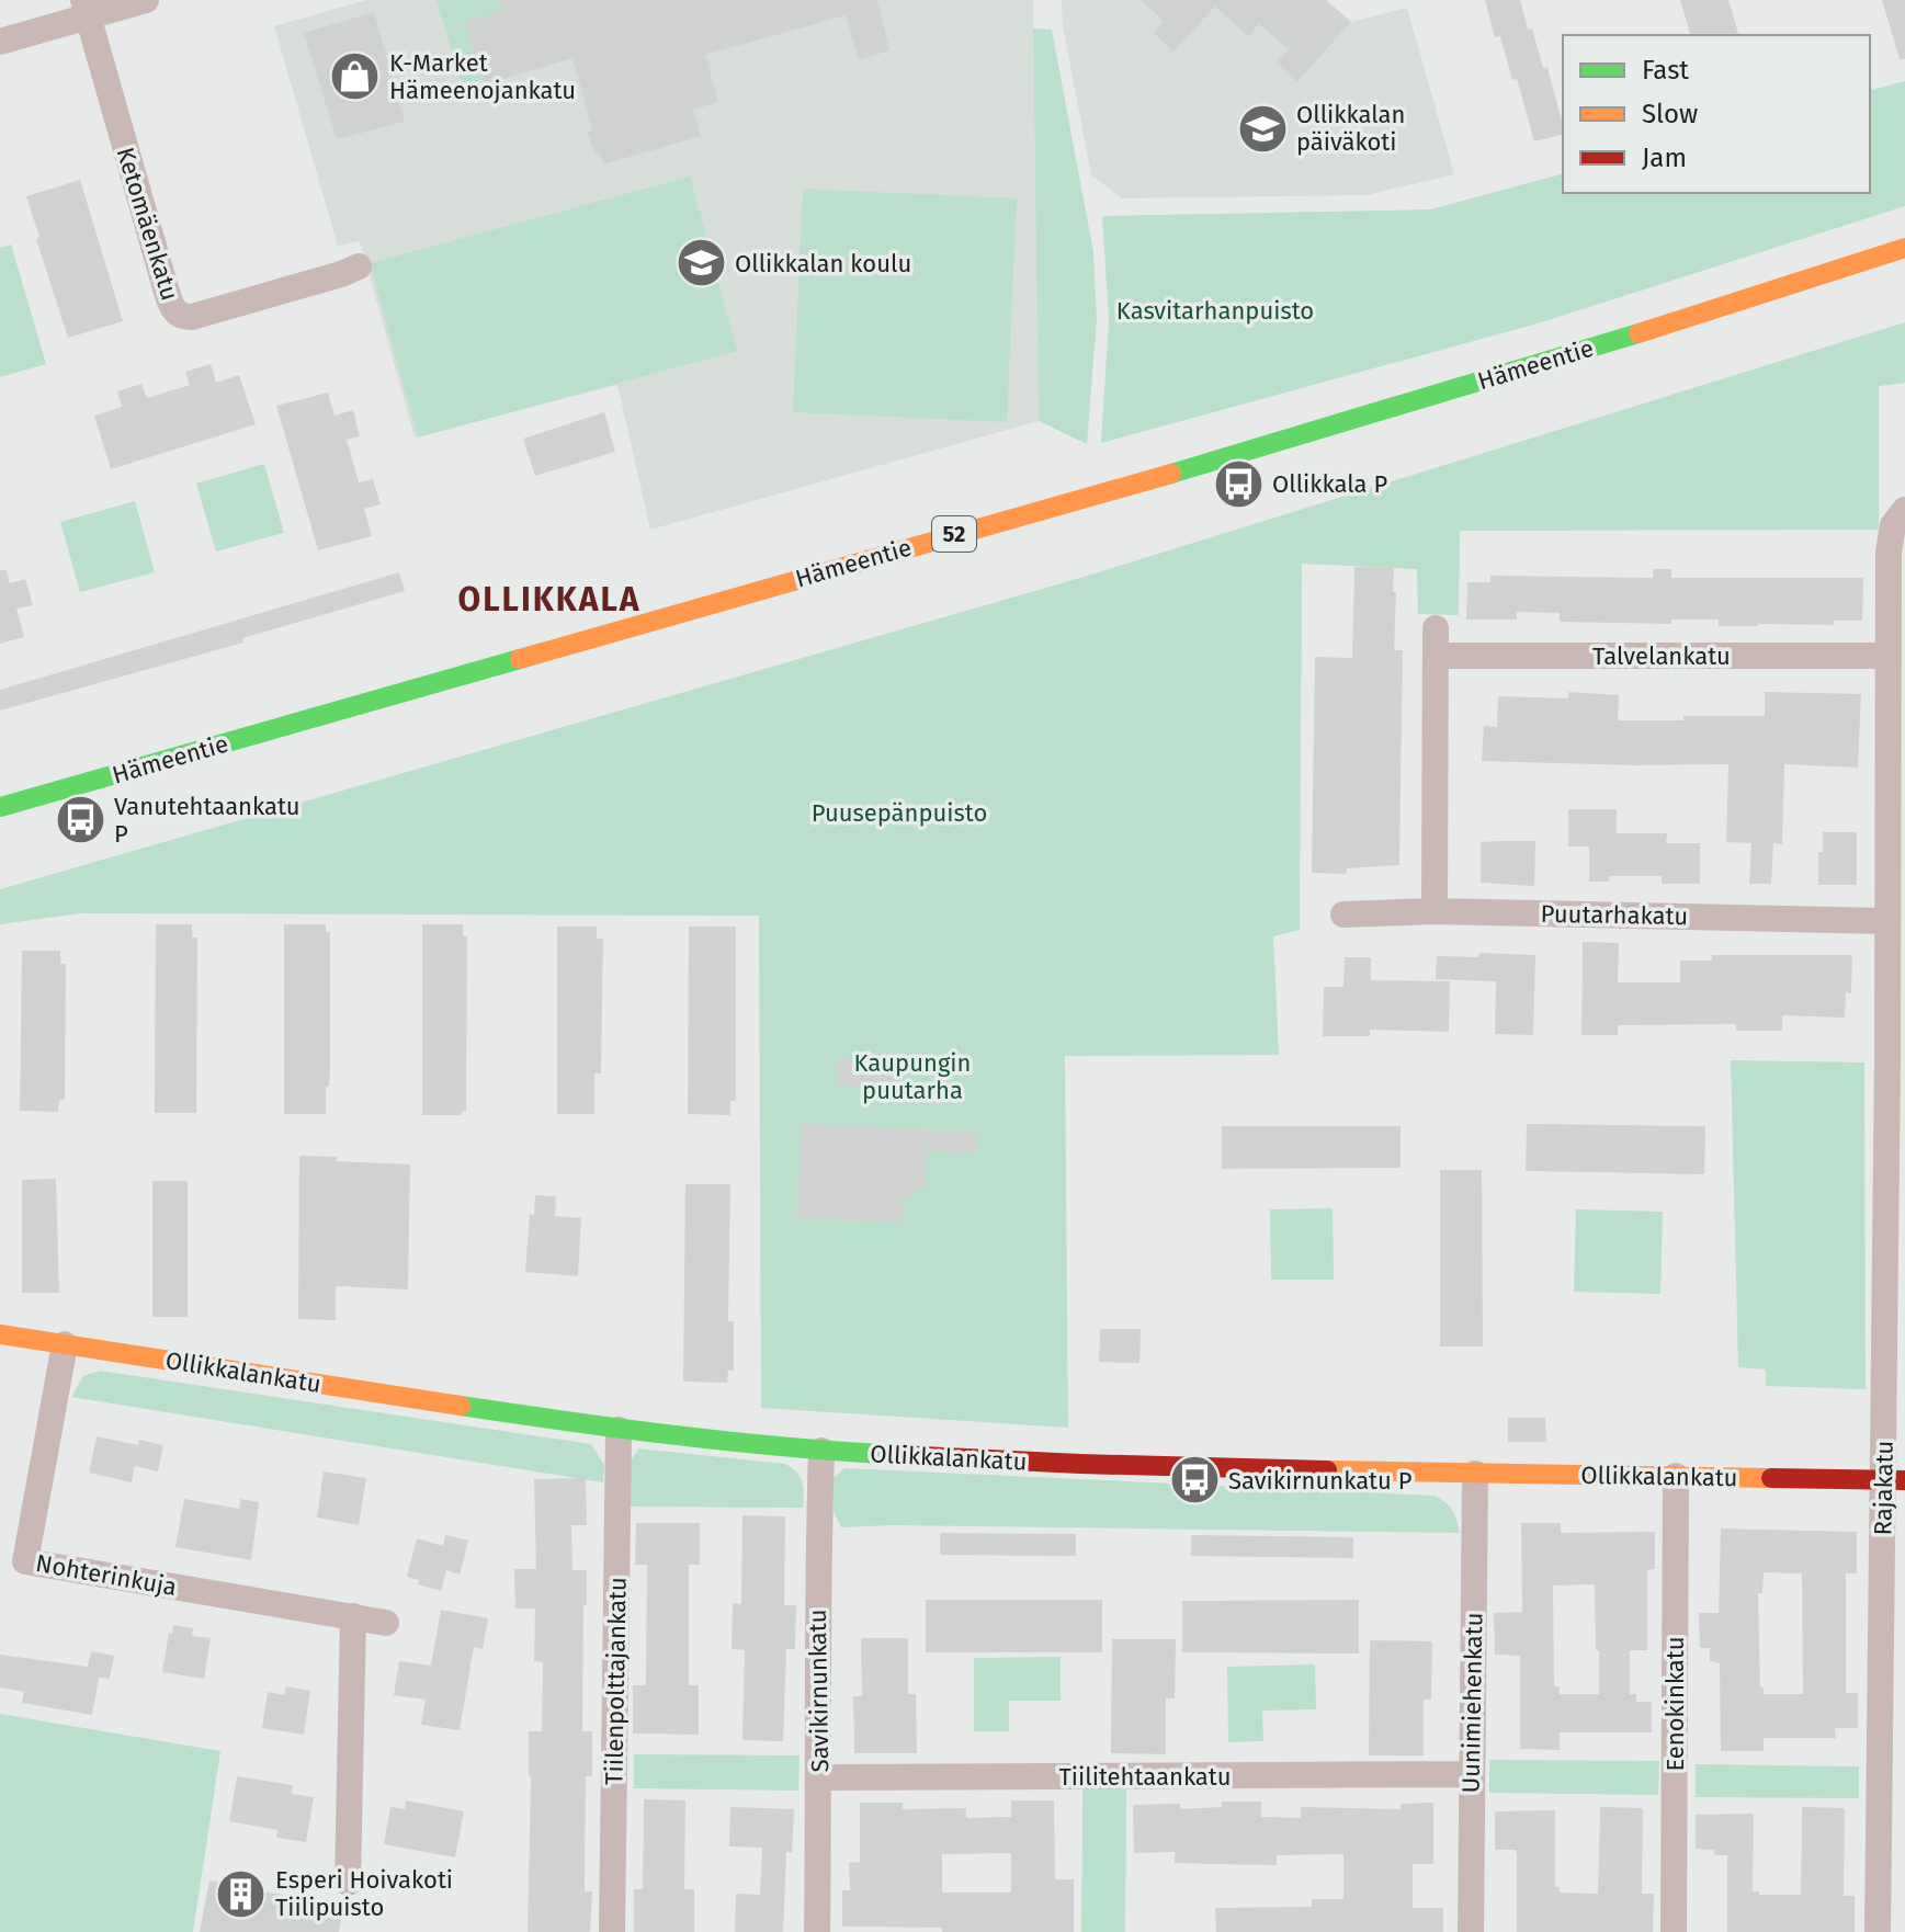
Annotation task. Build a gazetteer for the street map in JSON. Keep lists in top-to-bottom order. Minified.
{"streets":{"main road":["Hämeentie","52","Ollikkalankatu"],"street":["Ketomäenkatu","Talvelankatu","Puutarhakatu","Rajakatu","Nohterinkuja","Tiilenpolttajankatu","Savikirnunkatu","Uunimiehenkatu","Eenokinkatu","Tiilitehtaankatu"]},"crossings":[["Talvelankatu","Rajakatu"],["Puutarhakatu","Rajakatu"],["Ollikkalankatu","Rajakatu"],["Ollikkalankatu","Nohterinkuja"],["Ollikkalankatu","Tiilenpolttajankatu"],["Ollikkalankatu","Savikirnunkatu"],["Ollikkalankatu","Uunimiehenkatu"],["Ollikkalankatu","Eenokinkatu"],["Savikirnunkatu","Tiilitehtaankatu"],["Uunimiehenkatu","Tiilitehtaankatu"]],"districts":["OLLIKKALA"],"parks":["Kasvitarhanpuisto","Puusepänpuisto","Kaupungin puutarha"],"places":{"shop":["K-Market Hämeenojankatu"],"school or university":["Ollikkalan päiväkoti","Ollikkalan koulu"],"bus stop":["Ollikkala P","Vanutehtaankatu P","Savikirnunkatu P"],"building":["Esperi Hoivakoti Tiilipuisto"]},"legend":["Fast","Slow","Jam"]}
